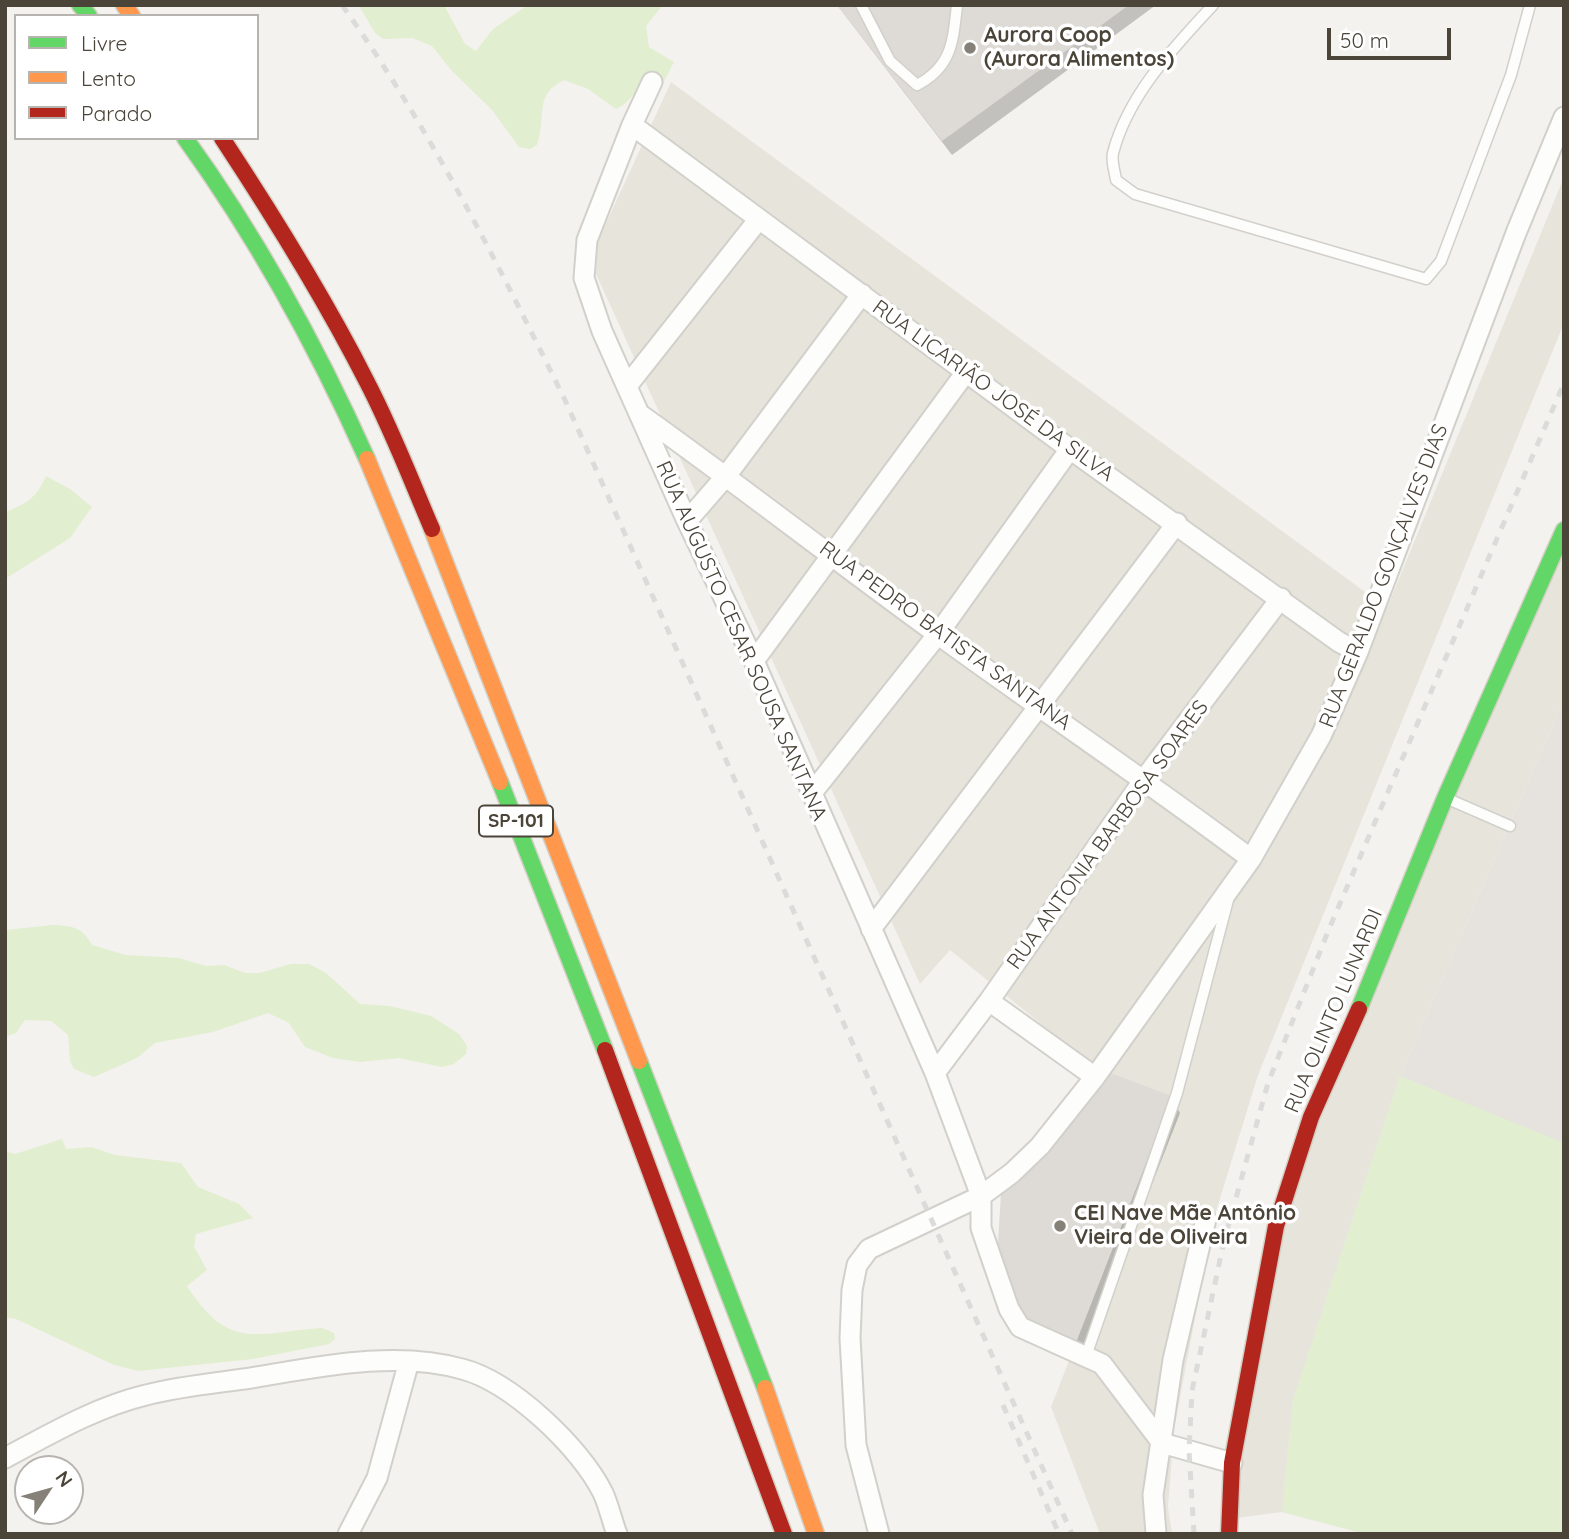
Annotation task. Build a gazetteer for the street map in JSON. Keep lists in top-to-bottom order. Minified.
{"streets":{"main road":["SP-101","RUA OLINTO LUNARDI"],"street":["RUA LICARIÃO JOSÉ DA SILVA","RUA GERALDO GONÇALVES DIAS","RUA PEDRO BATISTA SANTANA","RUA AUGUSTO CESAR SOUSA SANTANA","RUA ANTONIA BARBOSA SOARES"]},"crossings":[["RUA LICARIÃO JOSÉ DA SILVA","RUA GERALDO GONÇALVES DIAS"],["RUA LICARIÃO JOSÉ DA SILVA","RUA AUGUSTO CESAR SOUSA SANTANA"],["RUA LICARIÃO JOSÉ DA SILVA","RUA ANTONIA BARBOSA SOARES"],["RUA GERALDO GONÇALVES DIAS","RUA PEDRO BATISTA SANTANA"],["RUA GERALDO GONÇALVES DIAS","RUA AUGUSTO CESAR SOUSA SANTANA"],["RUA PEDRO BATISTA SANTANA","RUA AUGUSTO CESAR SOUSA SANTANA"],["RUA PEDRO BATISTA SANTANA","RUA ANTONIA BARBOSA SOARES"],["RUA AUGUSTO CESAR SOUSA SANTANA","RUA ANTONIA BARBOSA SOARES"]],"places":["Aurora Coop (Aurora Alimentos)","CEI Nave Mãe Antônio Vieira de Oliveira"],"legend":["Livre","Lento","Parado"],"scale_bar":"50 m","north":"top right"}
